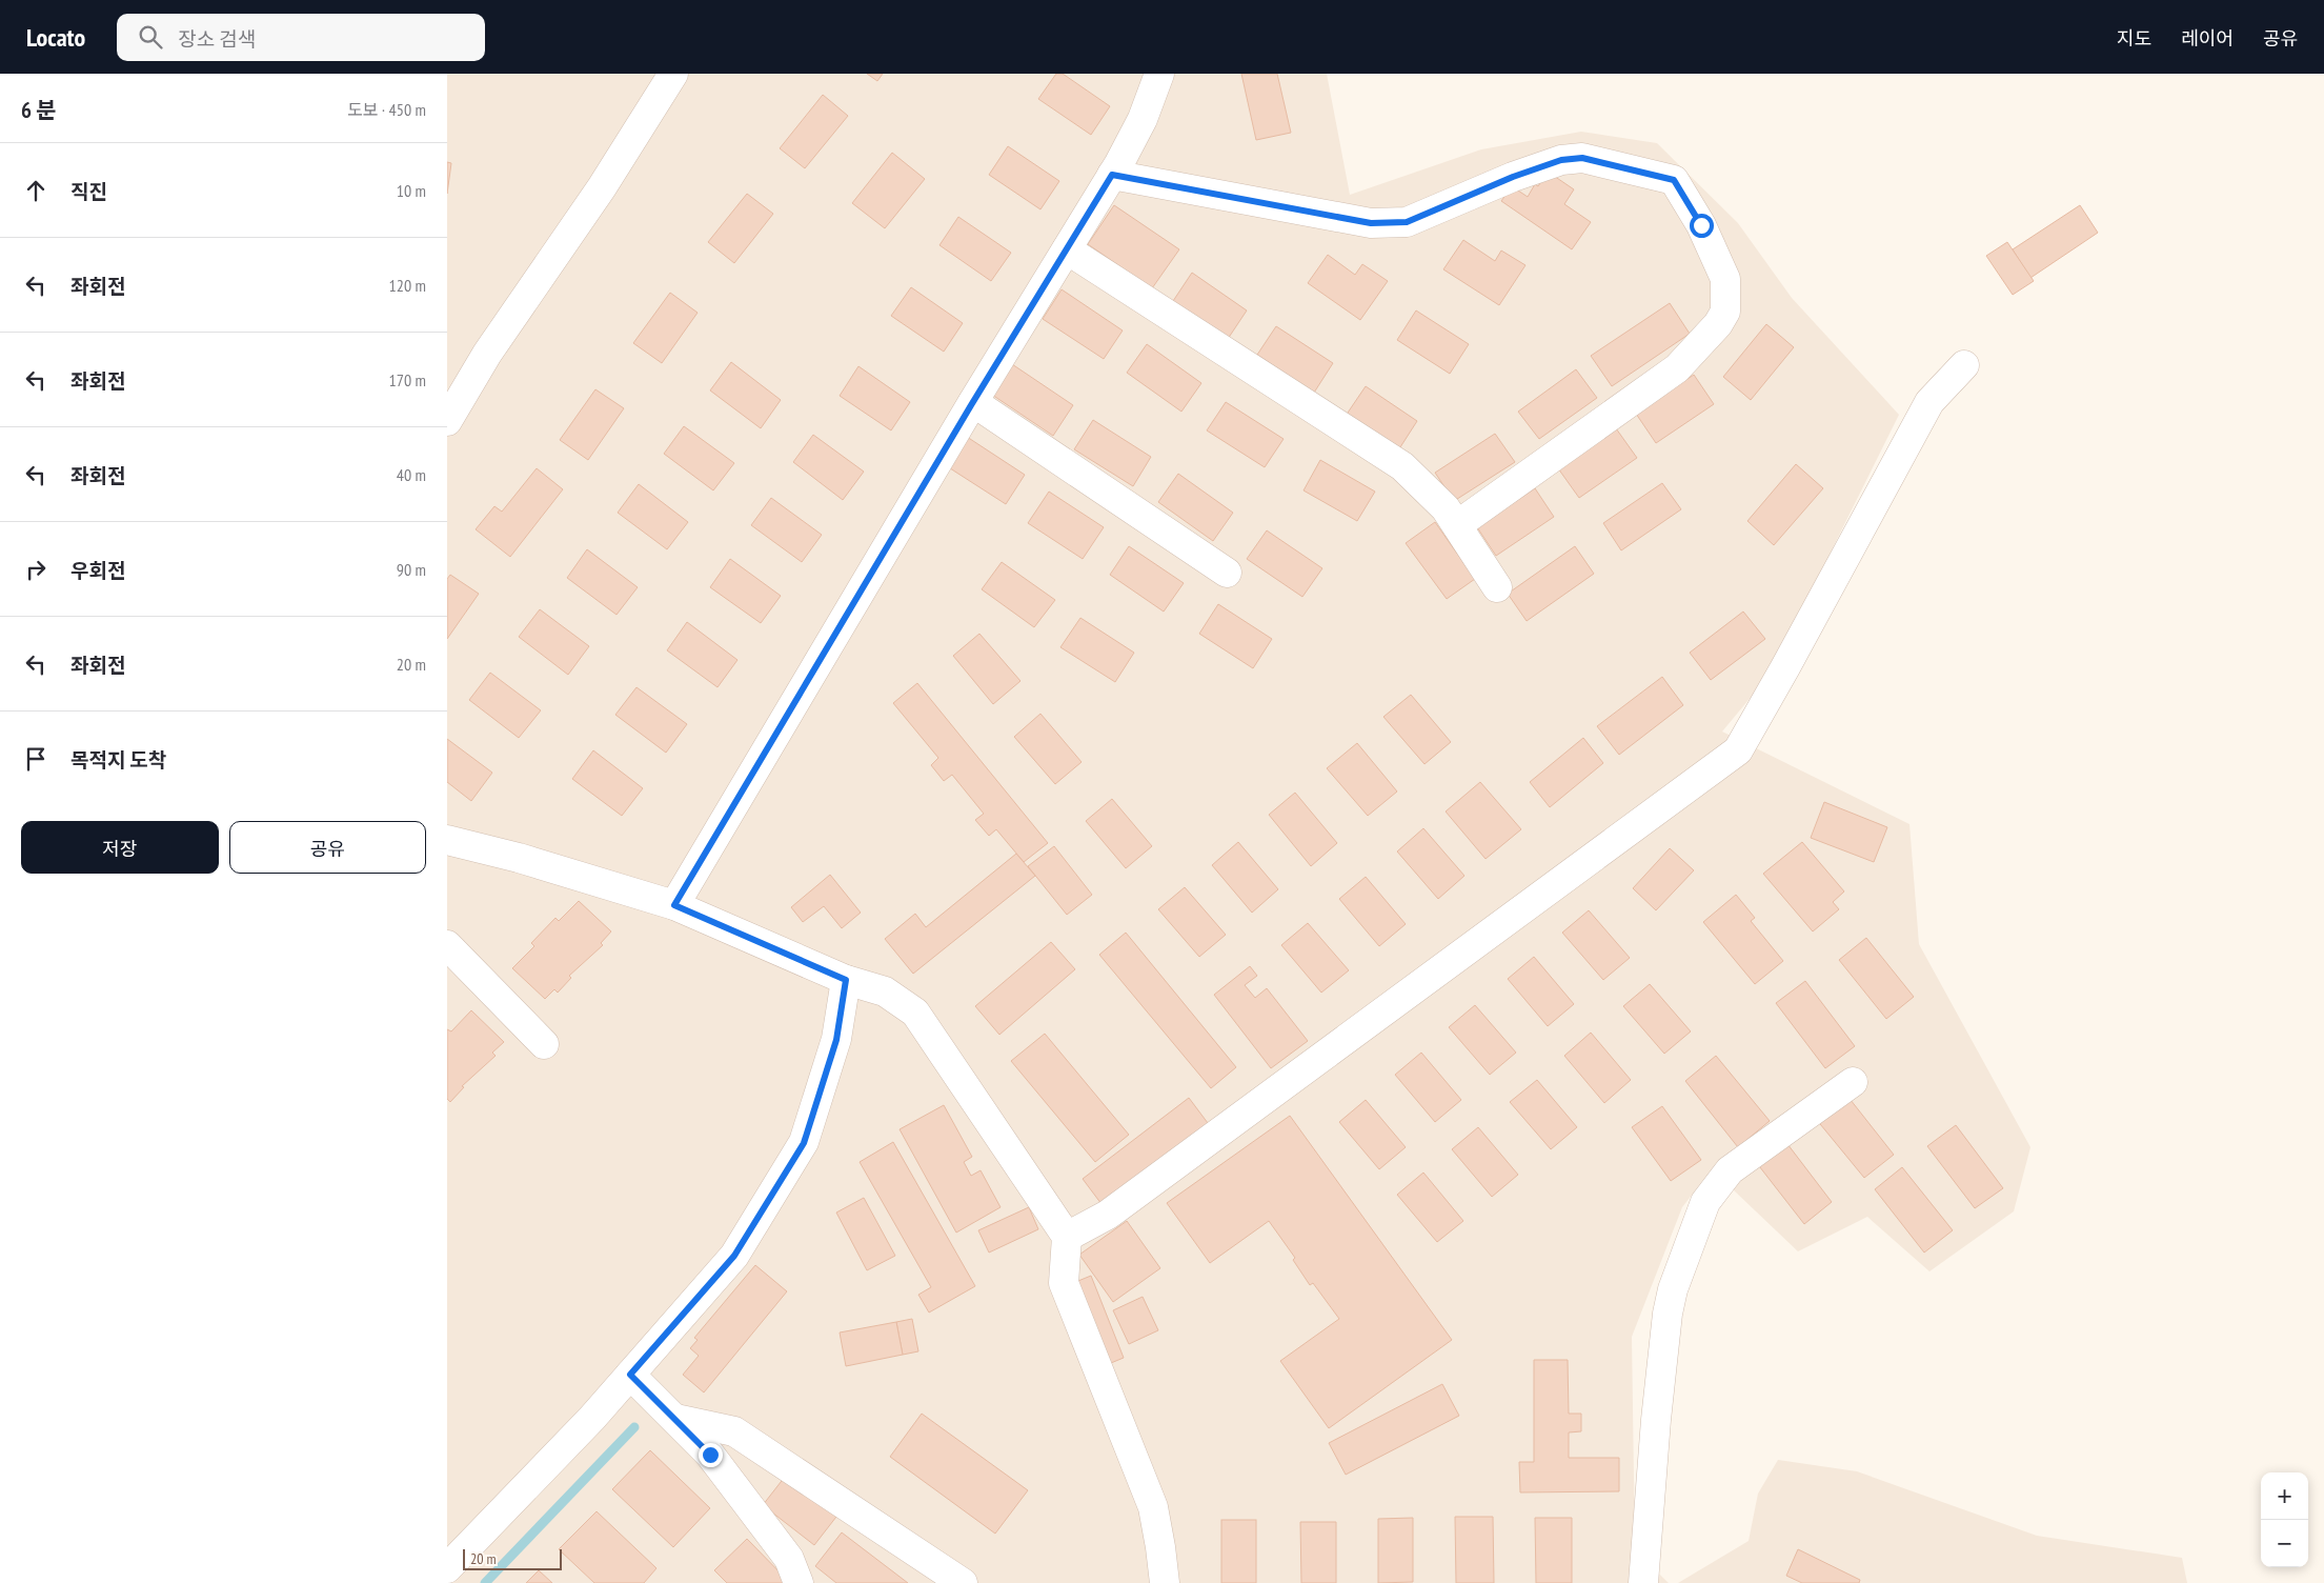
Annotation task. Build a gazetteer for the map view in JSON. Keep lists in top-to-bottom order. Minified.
{"scale_bar":"20 m","page":{"header":"Locato","search":"장소 검색","nav":["지도","레이어","공유"],"heading":["6 분","도보 · 450 m"],"list":[["직진","10 m"],["좌회전","120 m"],["좌회전","170 m"],["좌회전","40 m"],["우회전","90 m"],["좌회전","20 m"],"목적지 도착"],"buttons":["저장","공유"],"map_buttons":["+","−"],"scale":"20 m"}}
